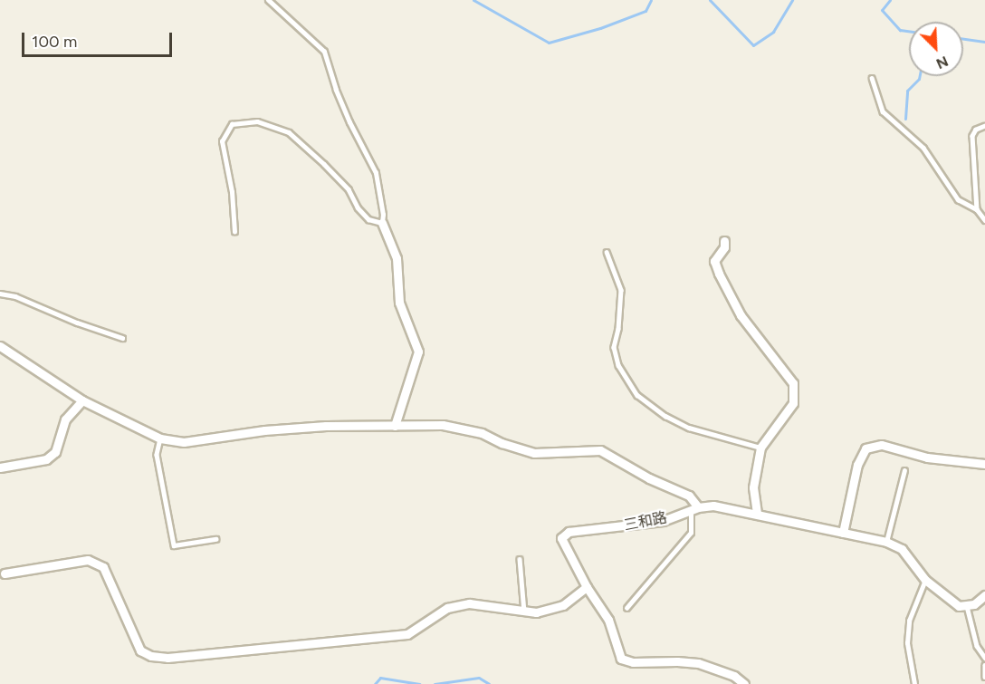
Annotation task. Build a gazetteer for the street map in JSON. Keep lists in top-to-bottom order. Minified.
{"streets":{"street":["三和路"]},"scale_bar":"100 m","north":"bottom right"}
